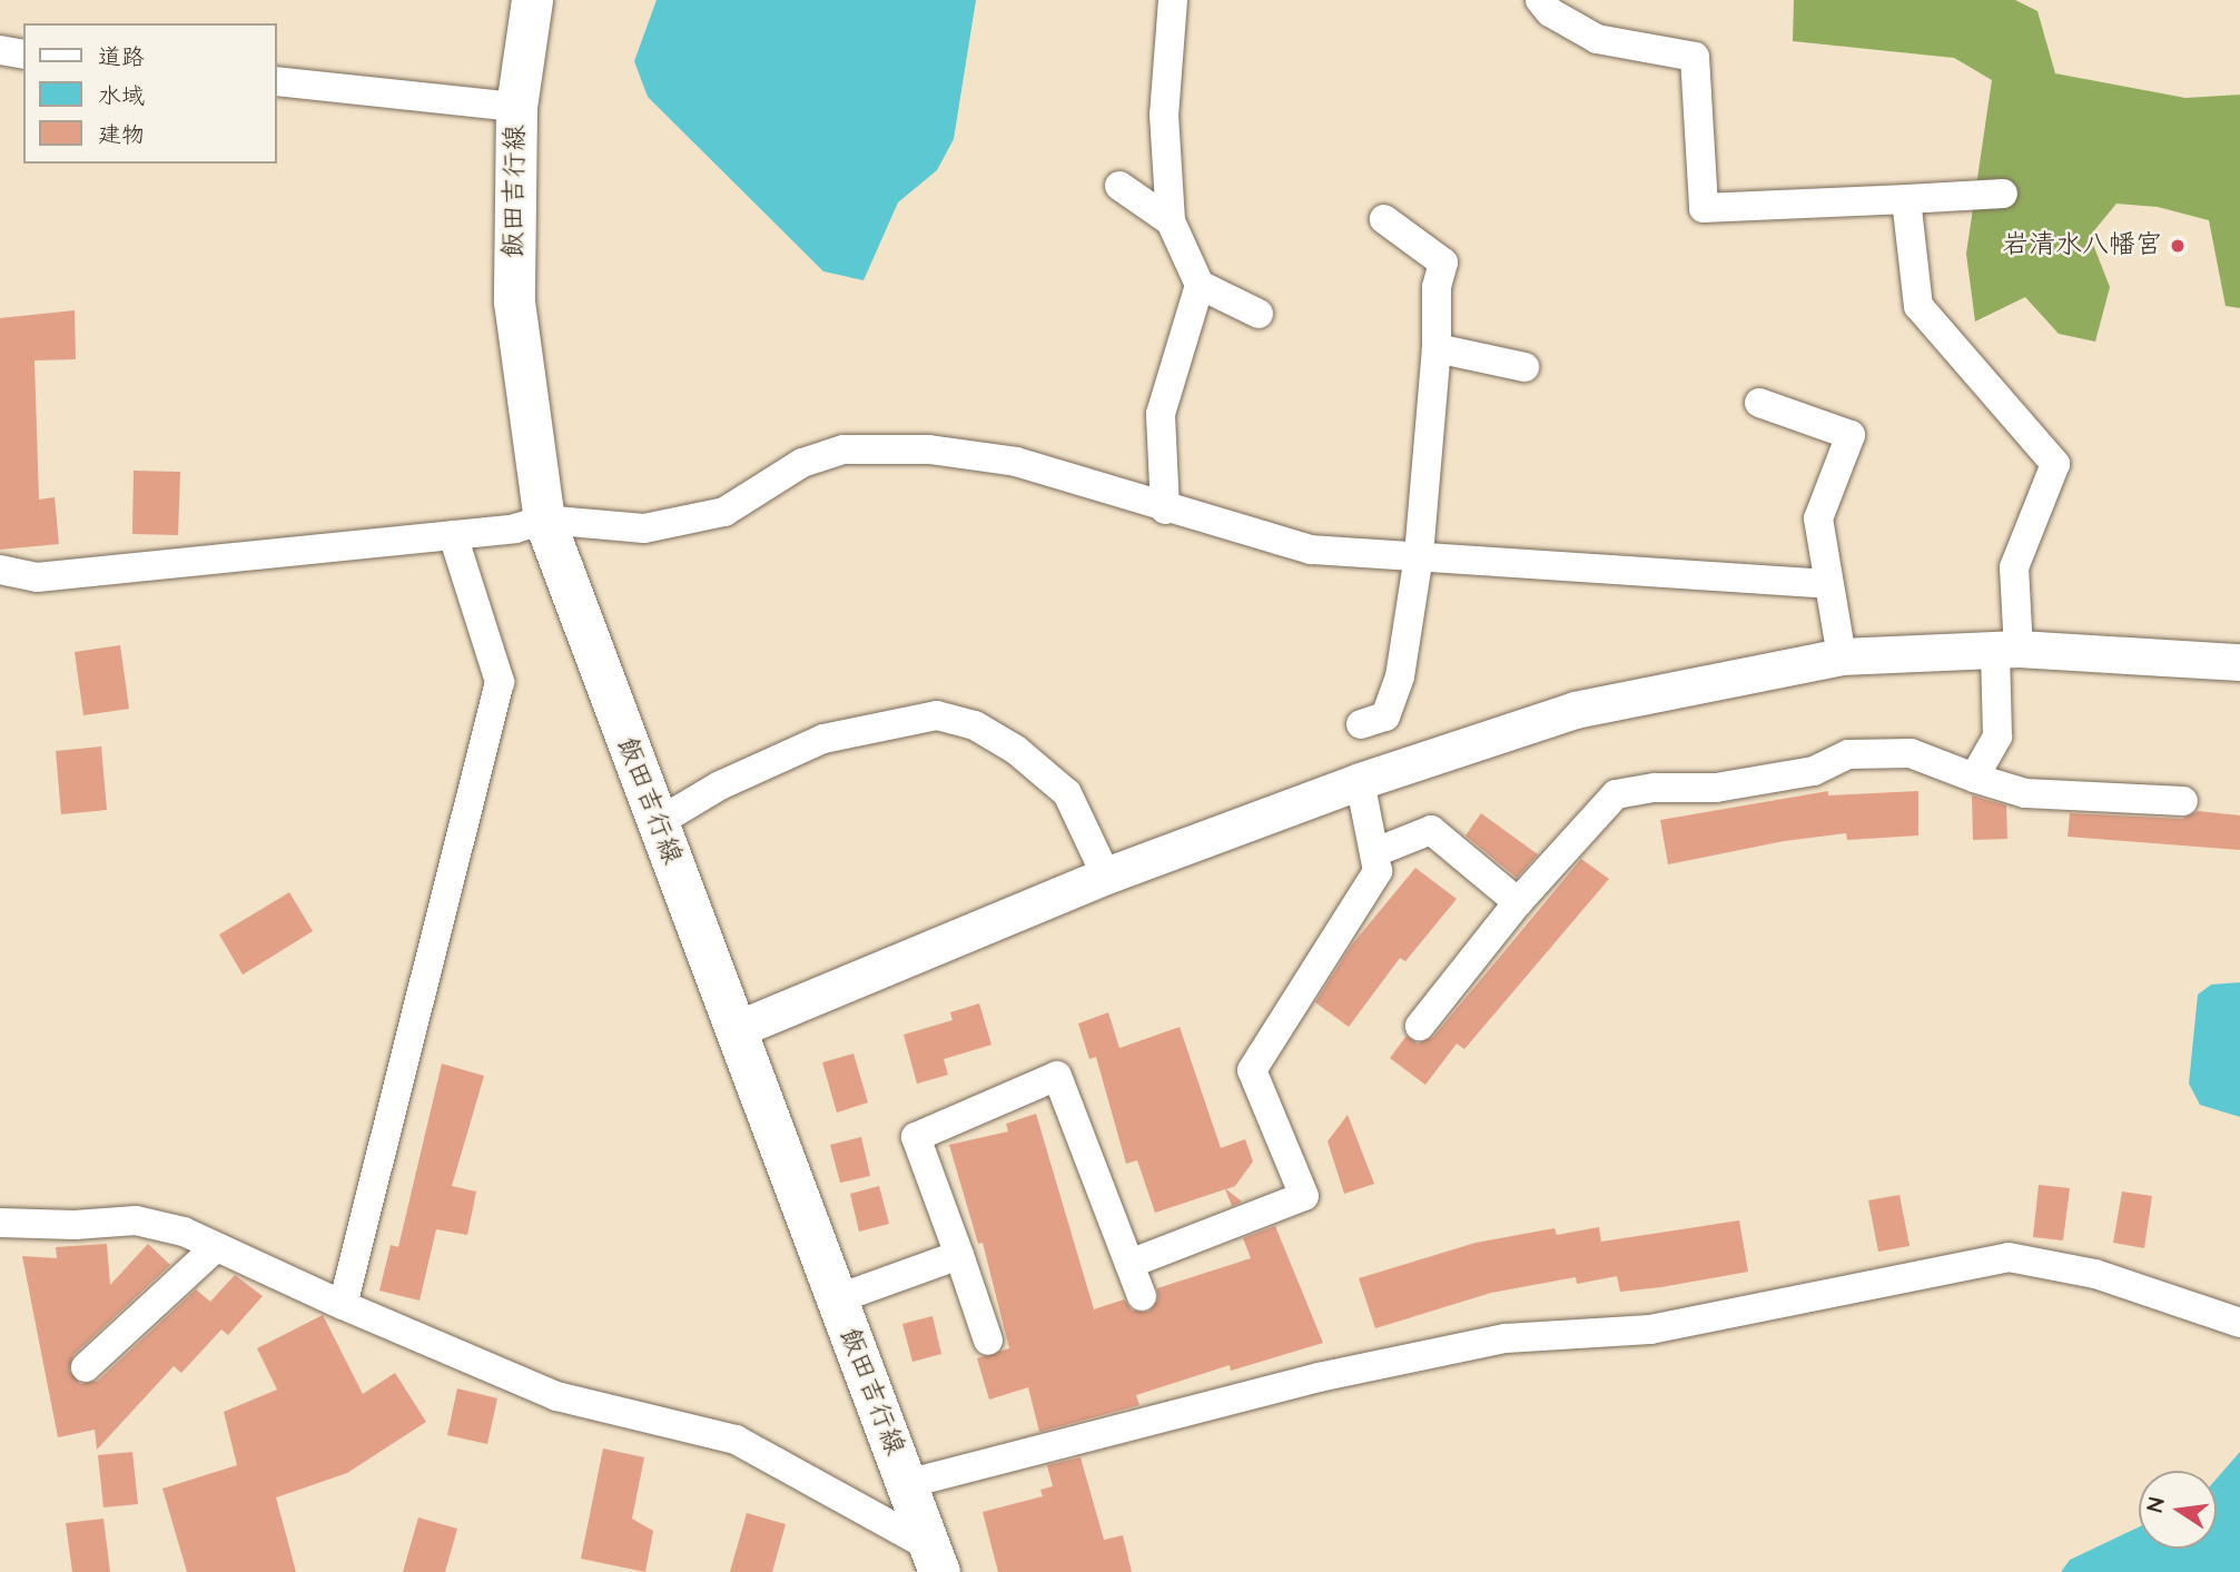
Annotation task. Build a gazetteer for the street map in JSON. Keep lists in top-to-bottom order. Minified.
{"streets":{"main road":["飯田吉行線"]},"places":["岩清水八幡宮"],"legend":["道路","水域","建物"],"north":"left"}
